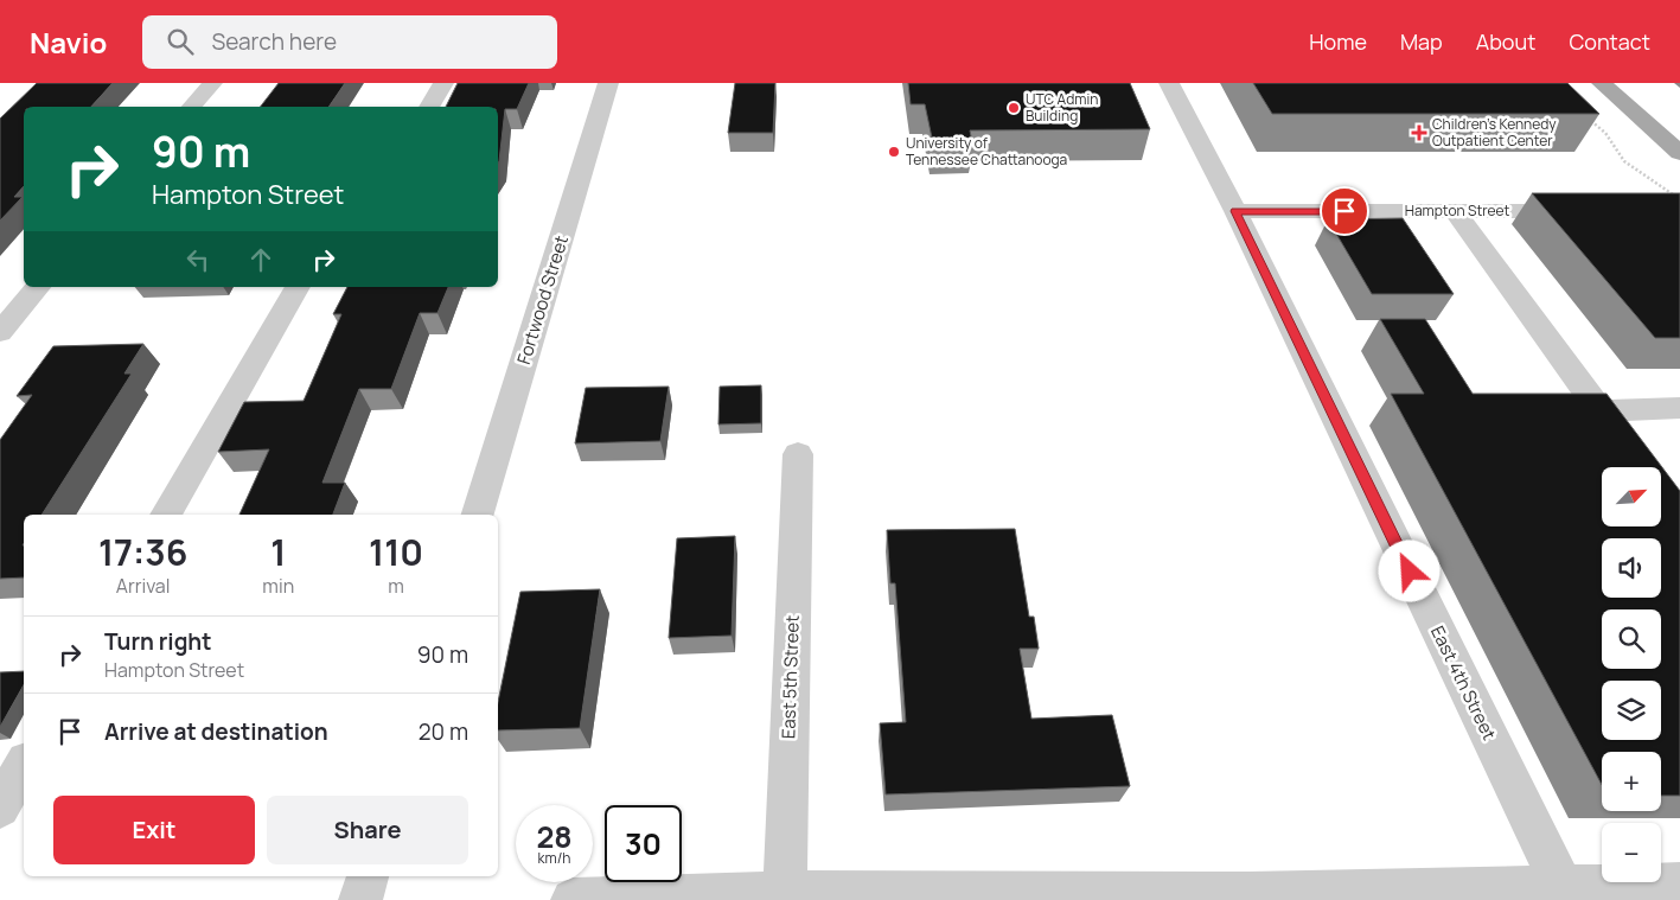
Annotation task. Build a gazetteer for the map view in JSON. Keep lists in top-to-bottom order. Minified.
{"streets":{"street":["Hampton Street","Fortwood Street","East 5th Street","East 4th Street"]},"crossings":[["Hampton Street","East 4th Street"]],"places":{"other":["UTC Admin Building","University of Tennessee Chattanooga"],"health":["Children's Kennedy Outpatient Center"]},"north":"top right","page":{"header":"Navio","search":"Search here","nav":["Home","Map","About","Contact"],"turn":["90 m","Hampton Street"],"map_buttons":["+","−"],"eta":["17:36","Arrival","1","min","110","m"],"list":[{"name":"Turn right","note":"Hampton Street","value":"90 m"},{"name":"Arrive at destination","value":"20 m"}],"buttons":["Exit","Share"],"speed":"28 km/h","limit":"30"}}
